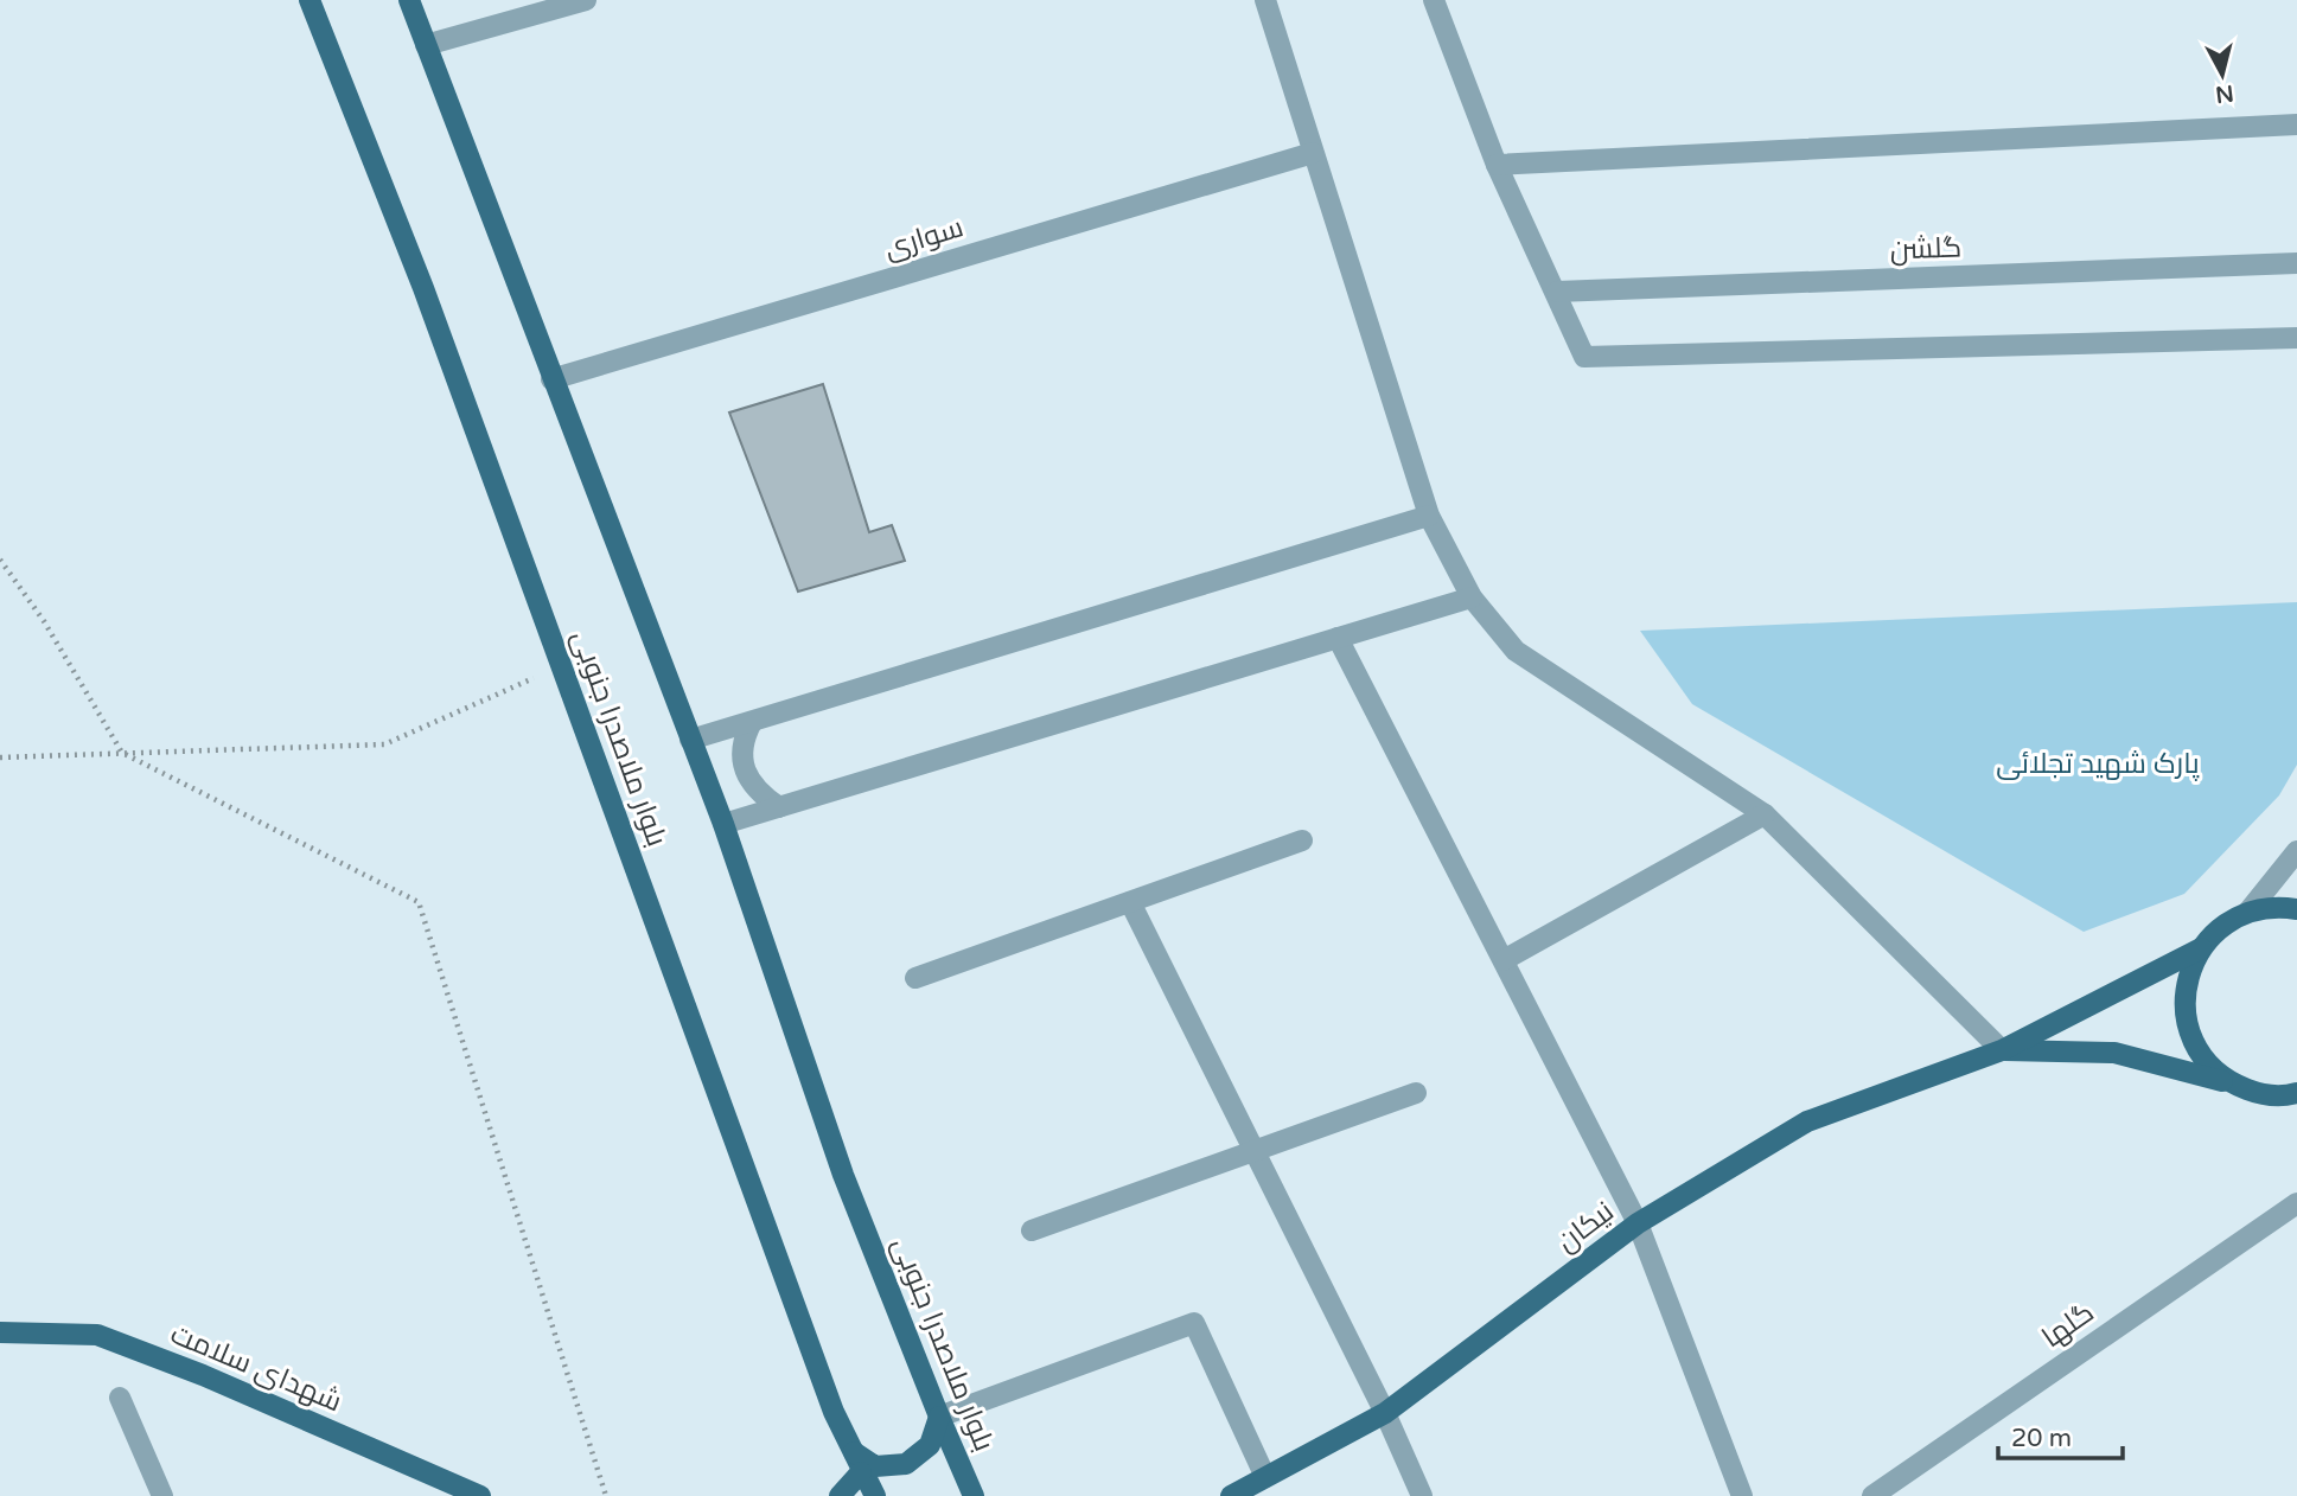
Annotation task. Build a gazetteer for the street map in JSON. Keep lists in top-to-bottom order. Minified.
{"streets":{"main road":["بلوار ملاصدرا جنوبی","نیکان","شهدای سلامت"],"street":["سواری","گلشن","گلها"]},"crossings":[["سواری","بلوار ملاصدرا جنوبی"]],"parks":["پارک شهید تجلائی"],"scale_bar":"20 m","north":"bottom"}
